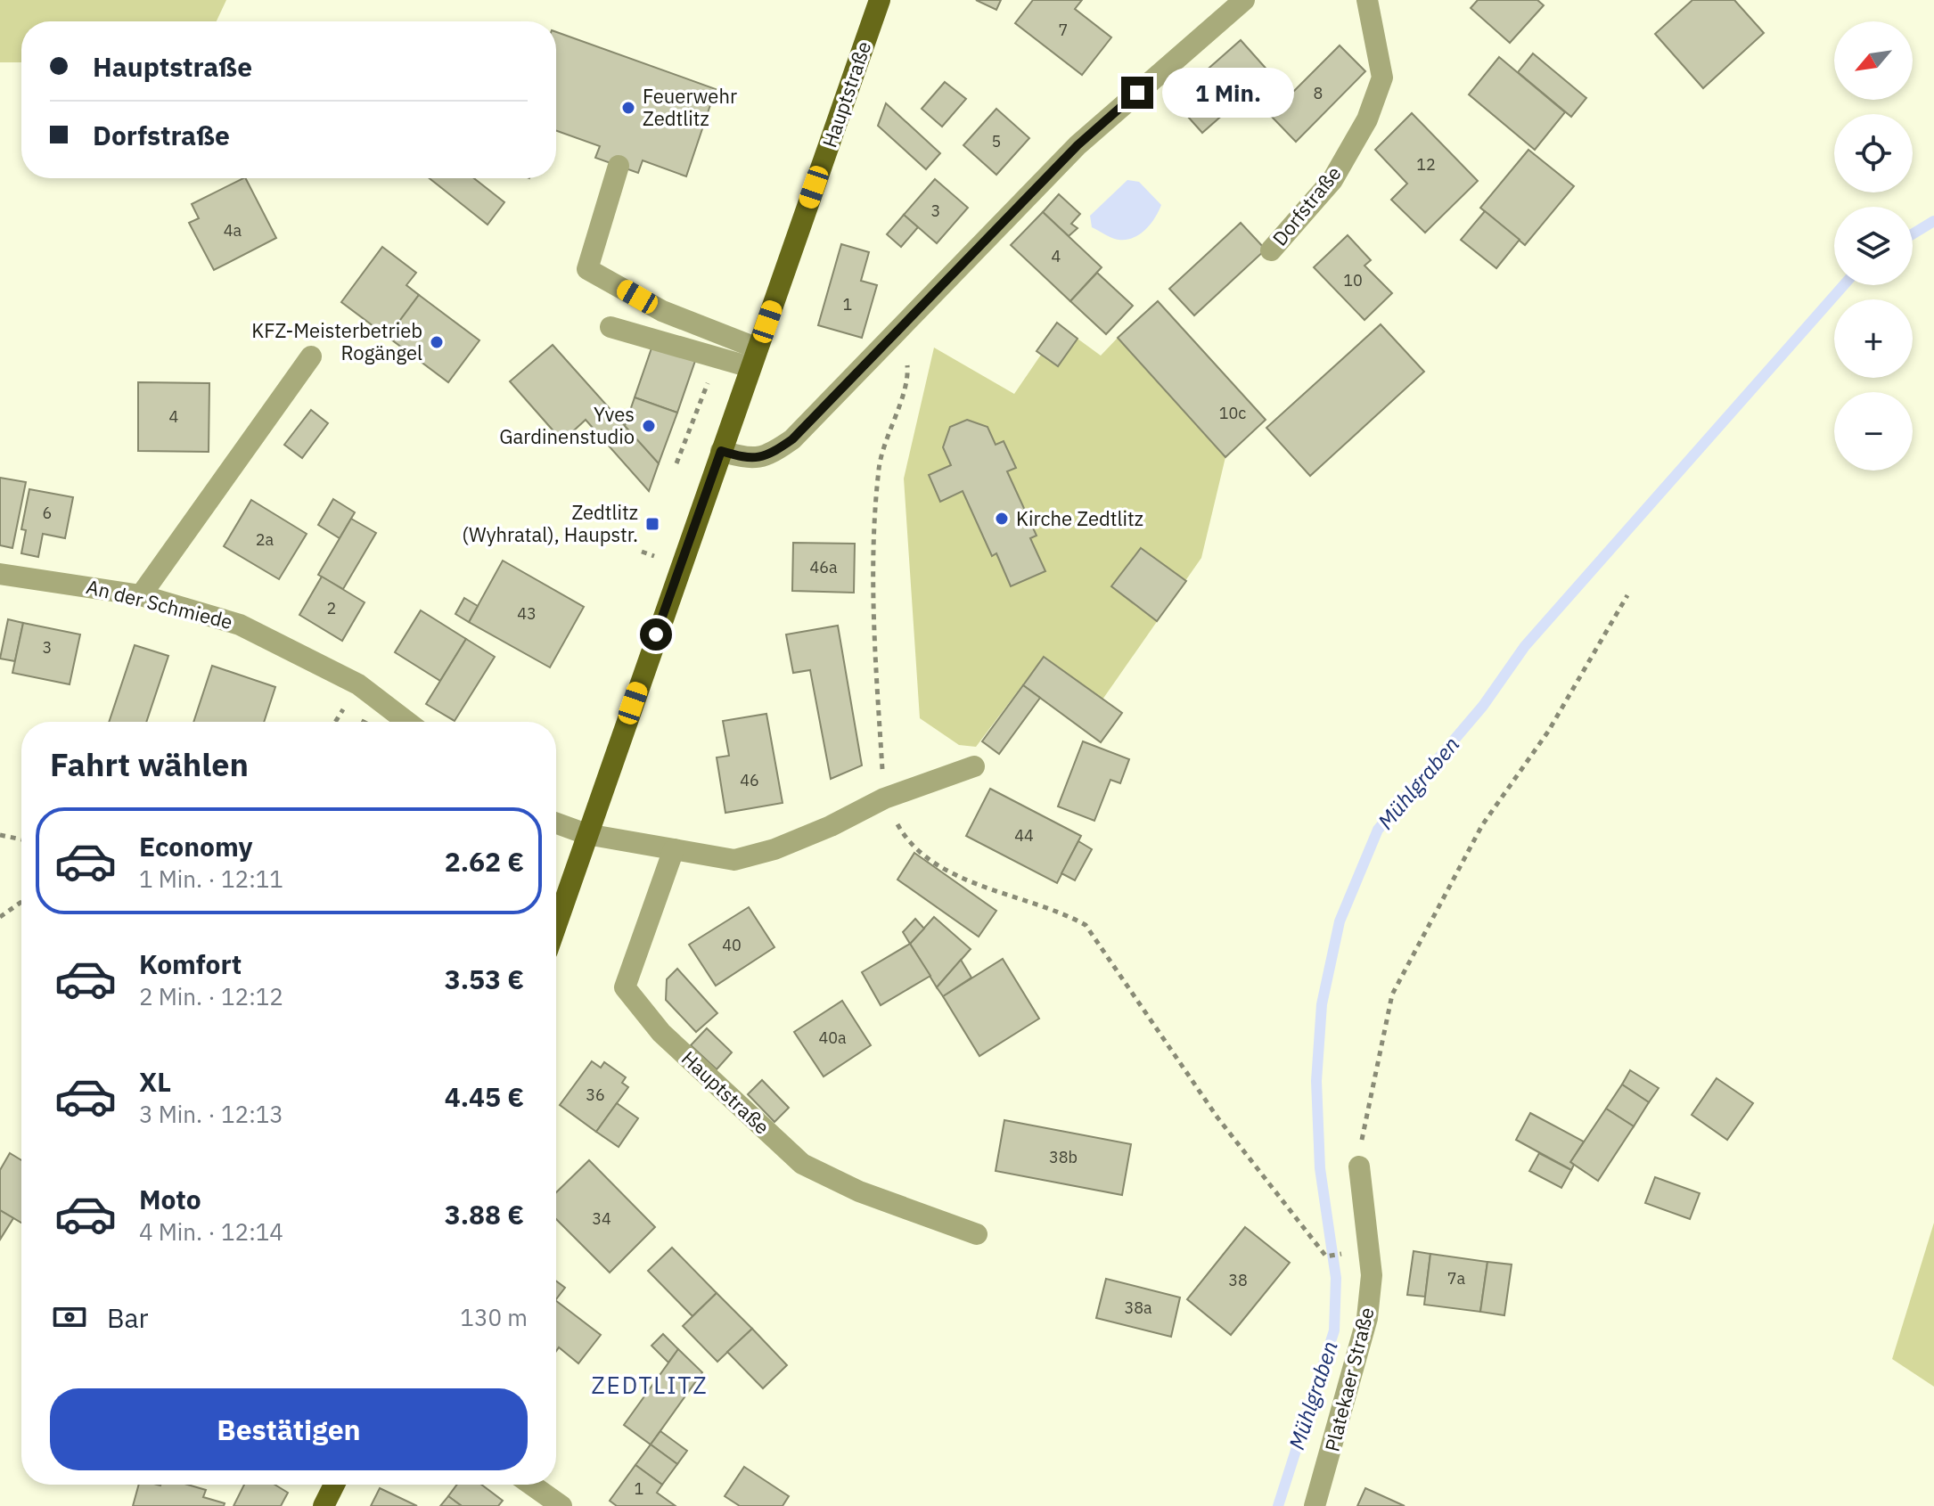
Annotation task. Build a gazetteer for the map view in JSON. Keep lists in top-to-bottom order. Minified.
{"streets":{"main road":["Hauptstraße"],"street":["Dorfstraße","An der Schmiede","Platekaer Straße"]},"districts":["ZEDTLITZ"],"water":["Mühlgraben"],"places":{"other":["Feuerwehr Zedtlitz","KFZ-Meisterbetrieb Rogängel","Yves Gardinenstudio","Kirche Zedtlitz"],"transit":["Zedtlitz (Wyhratal), Haupstr."]},"house_numbers":["7","8","5","12","3","4a","4","10","1","10c","4","6","2a","46a","2","43","3","46","44","40","40a","36","38b","34","7a","38","38a","1"],"north":"bottom left","page":{"map_buttons":["+","−"],"banner":["Hauptstraße","Dorfstraße"],"bubble":"1 Min.","heading":"Fahrt wählen","list":[{"name":"Economy","note":"1 Min. · 12:11","value":"2.62 €"},{"name":"Komfort","note":"2 Min. · 12:12","value":"3.53 €"},{"name":"XL","note":"3 Min. · 12:13","value":"4.45 €"},{"name":"Moto","note":"4 Min. · 12:14","value":"3.88 €"}],"pay":["Bar","130 m"],"buttons":"Bestätigen"}}
